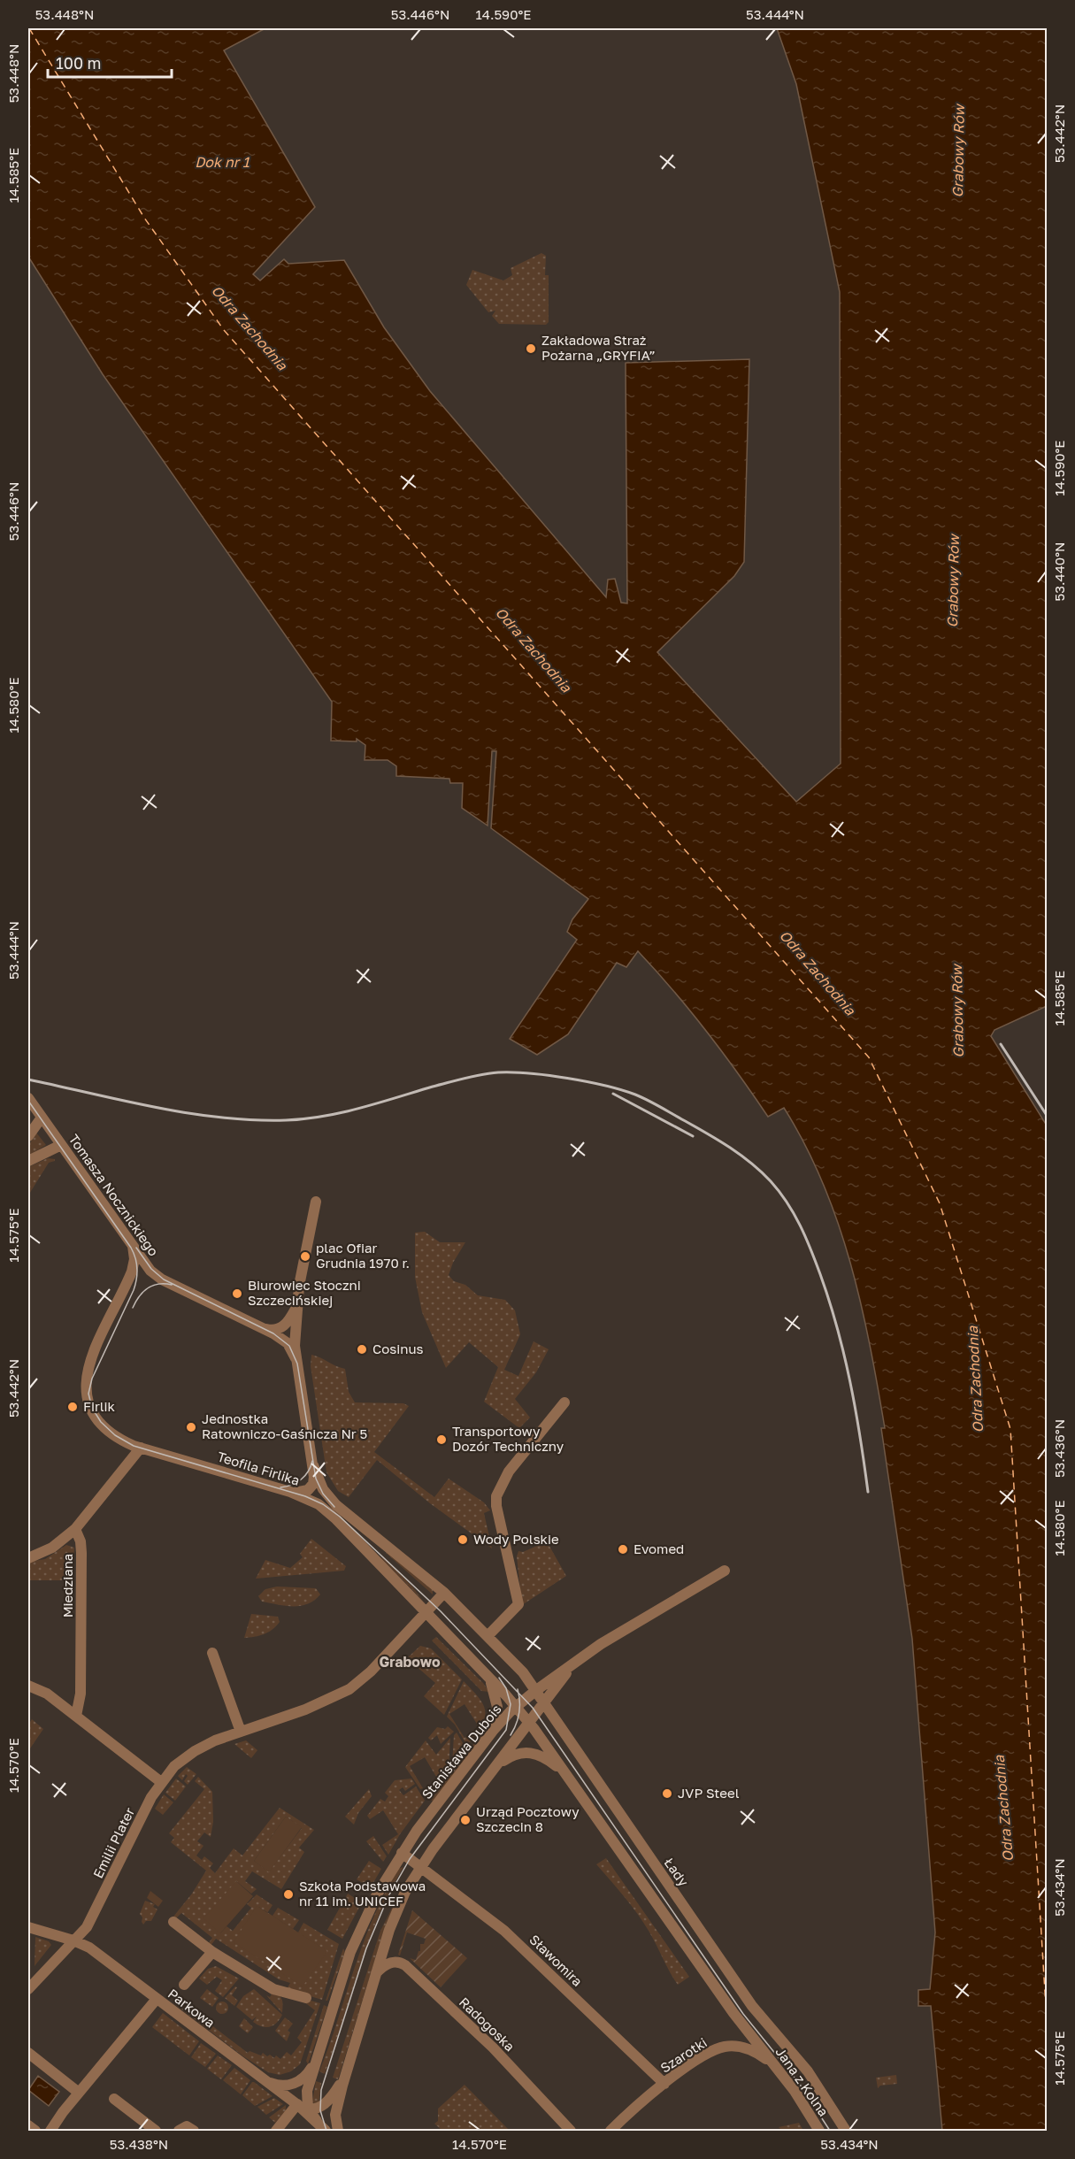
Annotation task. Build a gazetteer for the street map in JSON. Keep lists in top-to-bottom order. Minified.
{"streets":{"street":["Tomasza Nocznickiego","Teofila Firlika","Miedziana","Stanisława Dubois","Emilii Plater","Łady","Sławomira","Parkowa","Radogoska","Szarotki","Jana z Kolna"]},"crossings":[["Tomasza Nocznickiego","Teofila Firlika"],["Teofila Firlika","Stanisława Dubois"],["Teofila Firlika","Emilii Plater"],["Teofila Firlika","Łady"],["Stanisława Dubois","Łady"],["Stanisława Dubois","Sławomira"],["Stanisława Dubois","Parkowa"],["Stanisława Dubois","Radogoska"],["Emilii Plater","Parkowa"],["Łady","Jana z Kolna"],["Sławomira","Szarotki"],["Szarotki","Jana z Kolna"]],"districts":["Grabowo"],"water":["Grabowy Rów","Dok nr 1","Odra Zachodnia"],"places":["Zakładowa Straż Pożarna „GRYFIA”","plac Ofiar Grudnia 1970 r.","Biurowiec Stoczni Szczecińskiej","Cosinus","Firlik","Jednostka Ratowniczo-Gaśnicza Nr 5","Transportowy Dozór Techniczny","Wody Polskie","Evomed","JVP Steel","Urząd Pocztowy Szczecin 8","Szkoła Podstawowa nr 11 im. UNICEF"],"scale_bar":"100 m","coordinates":["53.448°N","53.446°N","14.590°E","53.444°N","53.442°N","14.585°E","53.440°N","14.580°E","14.575°E","53.436°N","14.570°E","53.434°N","53.438°N"]}
